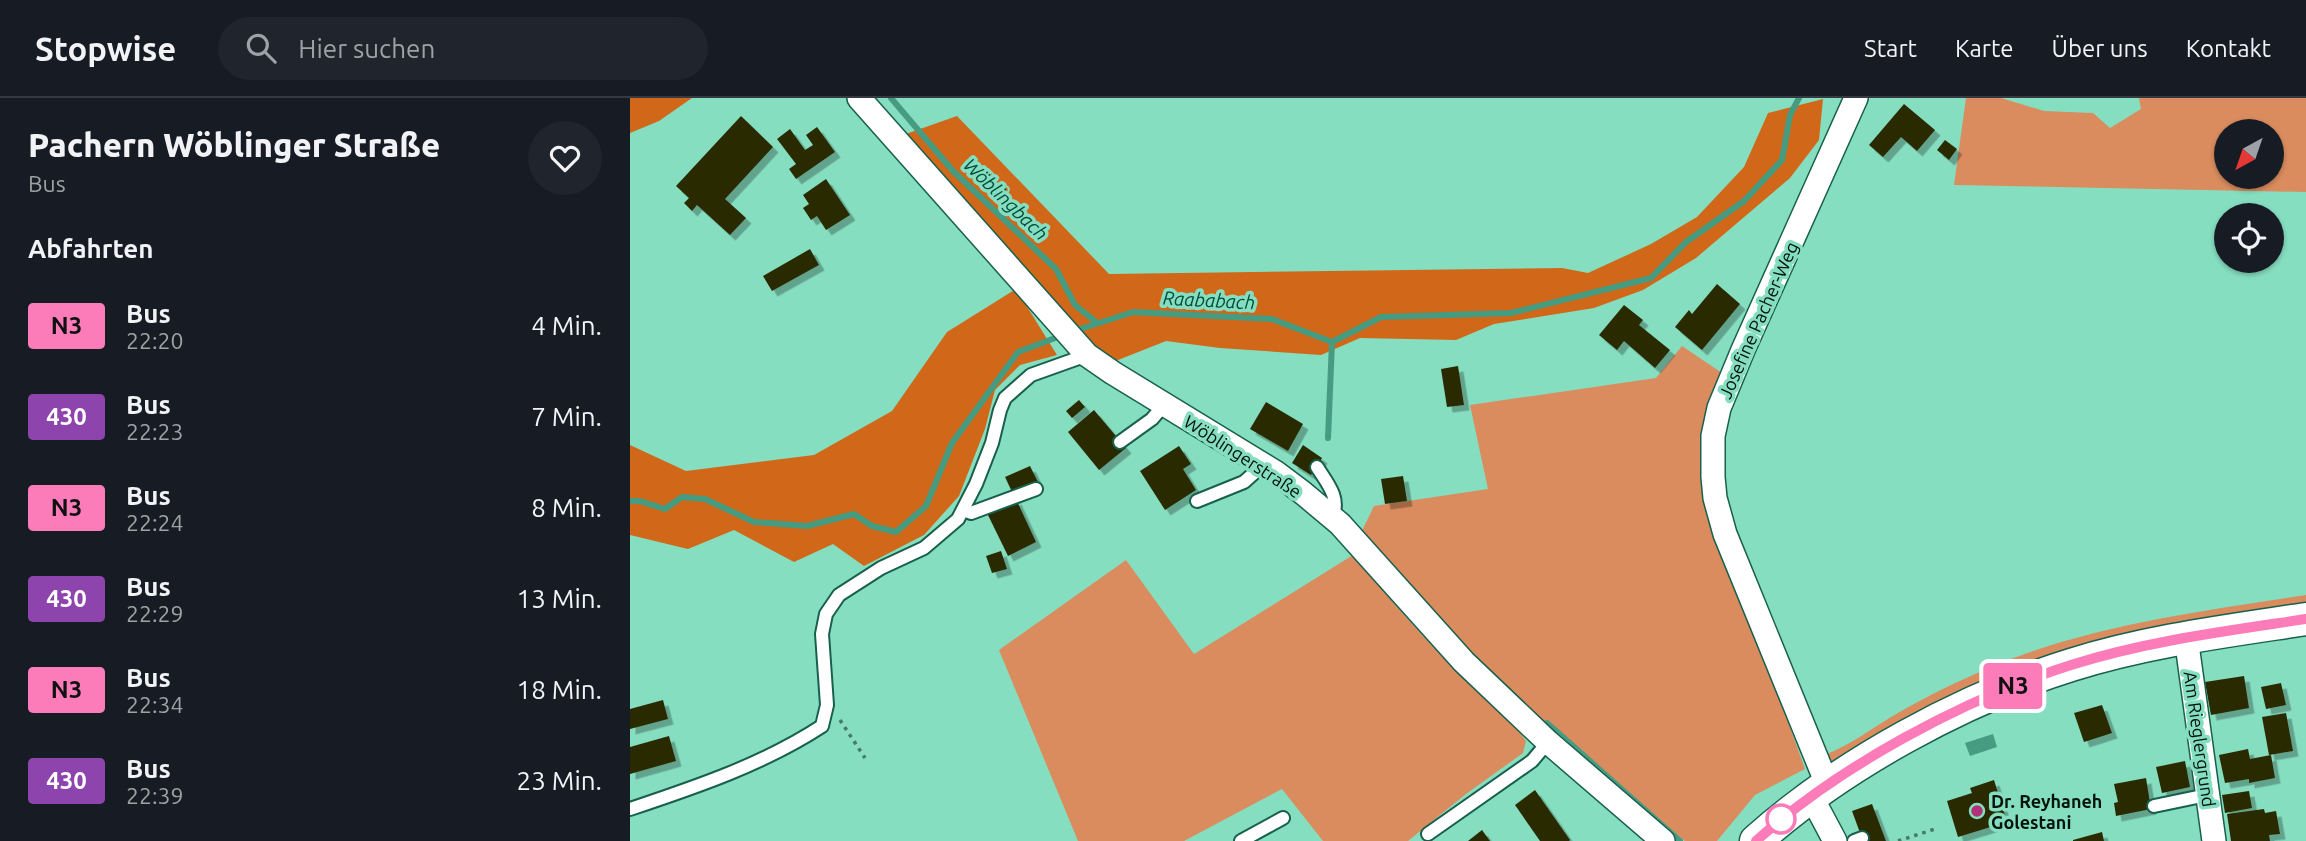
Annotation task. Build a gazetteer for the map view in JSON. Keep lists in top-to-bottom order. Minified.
{"streets":{"street":["Josefine Pacher-Weg","Wöblingerstraße","Am Rieglergrund"]},"water":["Wöblingbach","Raababach"],"places":["Dr. Reyhaneh Golestani"],"lines":["bus line N3"],"north":"bottom left","page":{"header":"Stopwise","search":"Hier suchen","nav":["Start","Karte","Über uns","Kontakt"],"heading":[["Pachern Wöblinger Straße","Bus"],"Abfahrten"],"on_map":"N3","list":[{"mark":"N3","name":"Bus","note":"22:20","value":"4 Min."},{"mark":"430","name":"Bus","note":"22:23","value":"7 Min."},{"mark":"N3","name":"Bus","note":"22:24","value":"8 Min."},{"mark":"430","name":"Bus","note":"22:29","value":"13 Min."},{"mark":"N3","name":"Bus","note":"22:34","value":"18 Min."},{"mark":"430","name":"Bus","note":"22:39","value":"23 Min."}]}}
